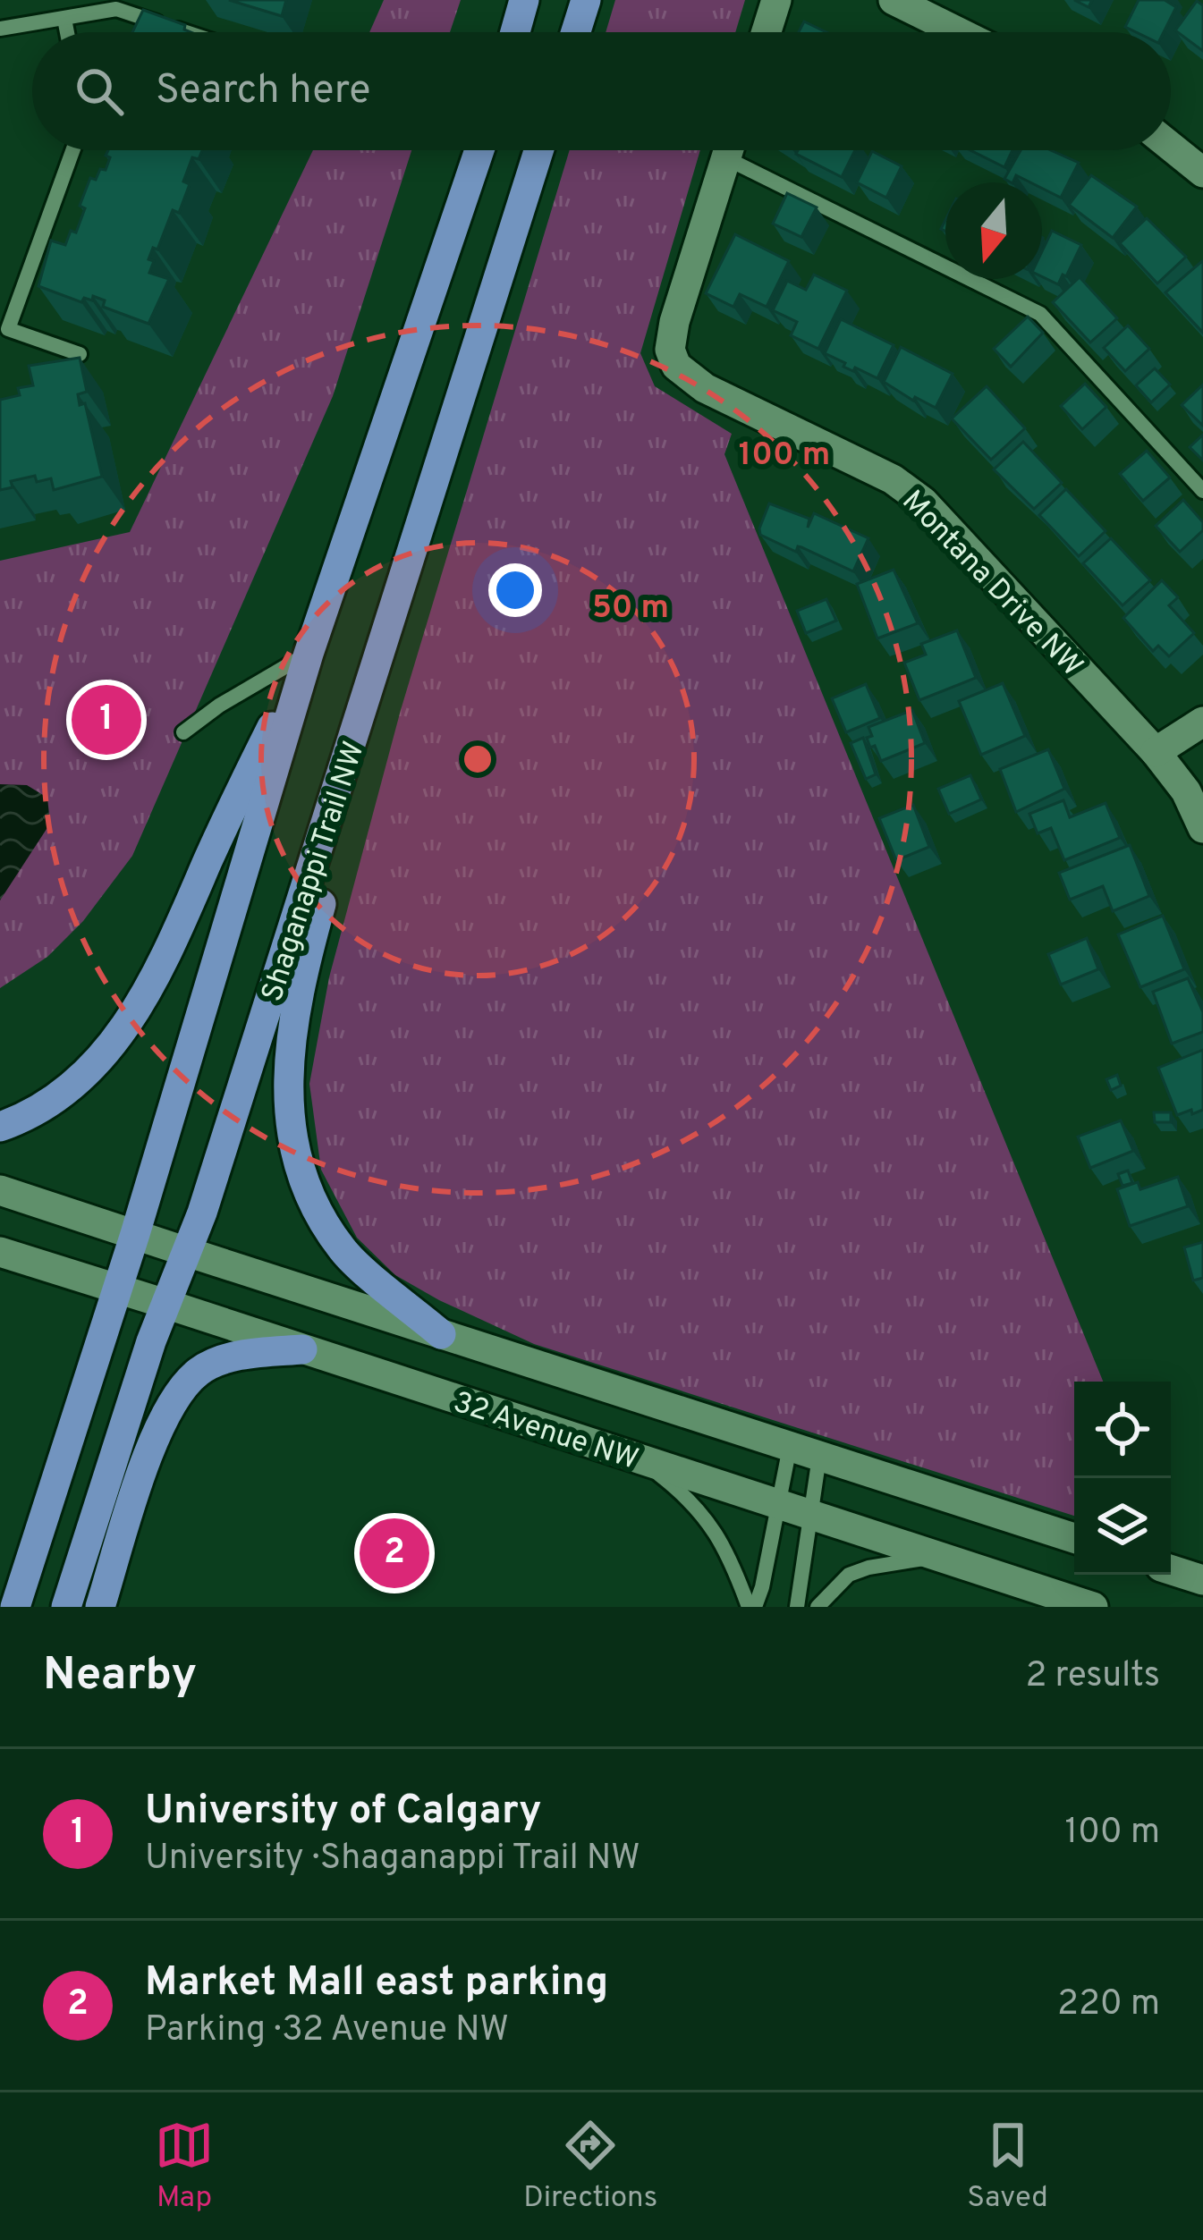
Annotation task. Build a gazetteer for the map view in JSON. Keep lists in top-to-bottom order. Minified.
{"streets":{"main road":["Shaganappi Trail NW"],"street":["Montana Drive NW","32 Avenue NW"]},"crossings":[["Shaganappi Trail NW","32 Avenue NW"]],"north":"bottom","page":{"search":"Search here","pins":["1","2"],"heading":["Nearby","2 results"],"list":[{"mark":"1","name":"University of Calgary","note":"University · Shaganappi Trail NW","value":"100 m"},{"mark":"2","name":"Market Mall east parking","note":"Parking · 32 Avenue NW","value":"220 m"}],"nav":["Map","Directions","Saved"]},"rings":["100 m","50 m"]}
